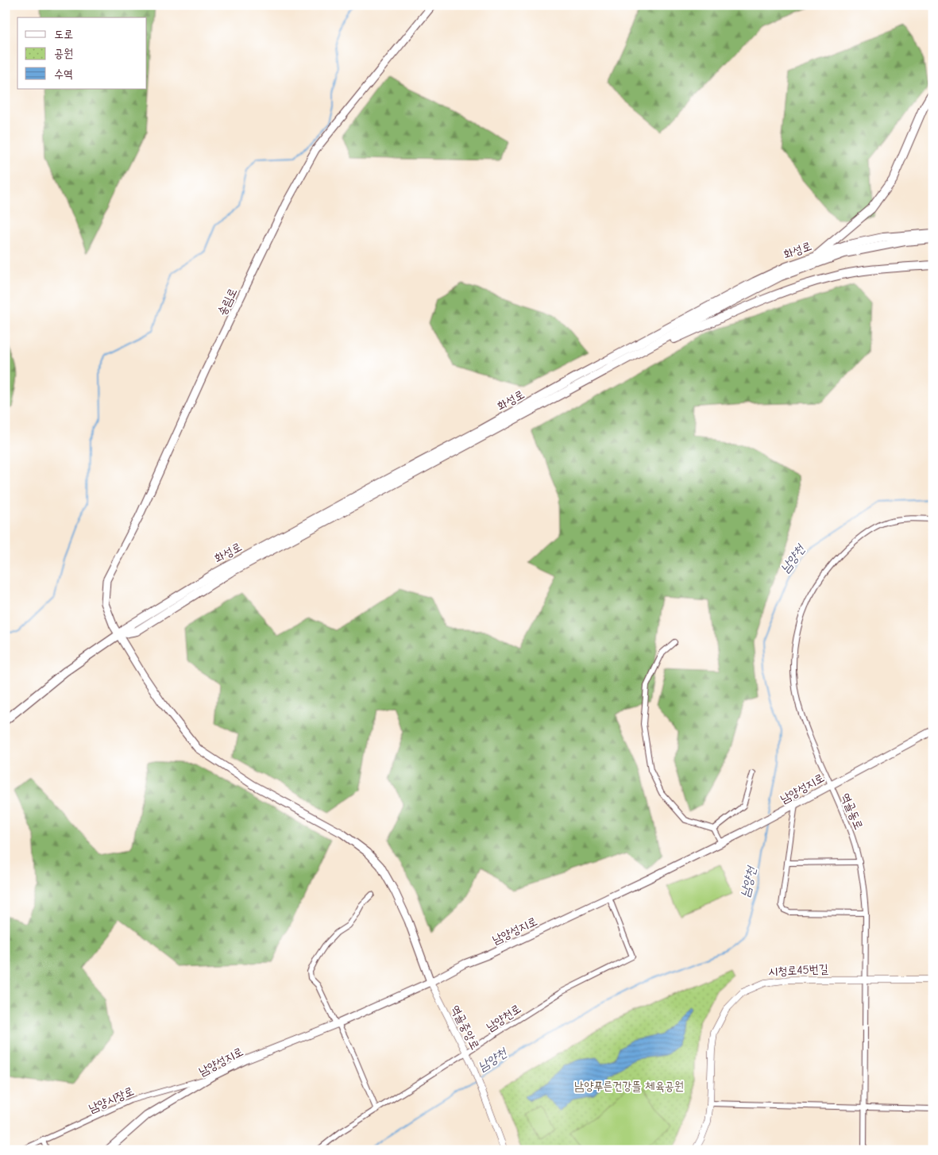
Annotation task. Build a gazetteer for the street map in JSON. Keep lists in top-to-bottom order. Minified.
{"streets":{"main road":["화성로","송림로","남양성지로"],"street":["역골동로","시청로45번길","남양천로","역골중앙로","남양시장로"]},"crossings":[["화성로","송림로"],["송림로","남양성지로"],["송림로","역골중앙로"],["남양성지로","역골동로"],["남양성지로","남양천로"],["남양성지로","역골중앙로"],["남양성지로","남양시장로"],["역골동로","시청로45번길"],["남양천로","역골중앙로"]],"water":["남양천"],"parks":["남양푸른건강뜰 체육공원"],"legend":["도로","공원","수역"]}
